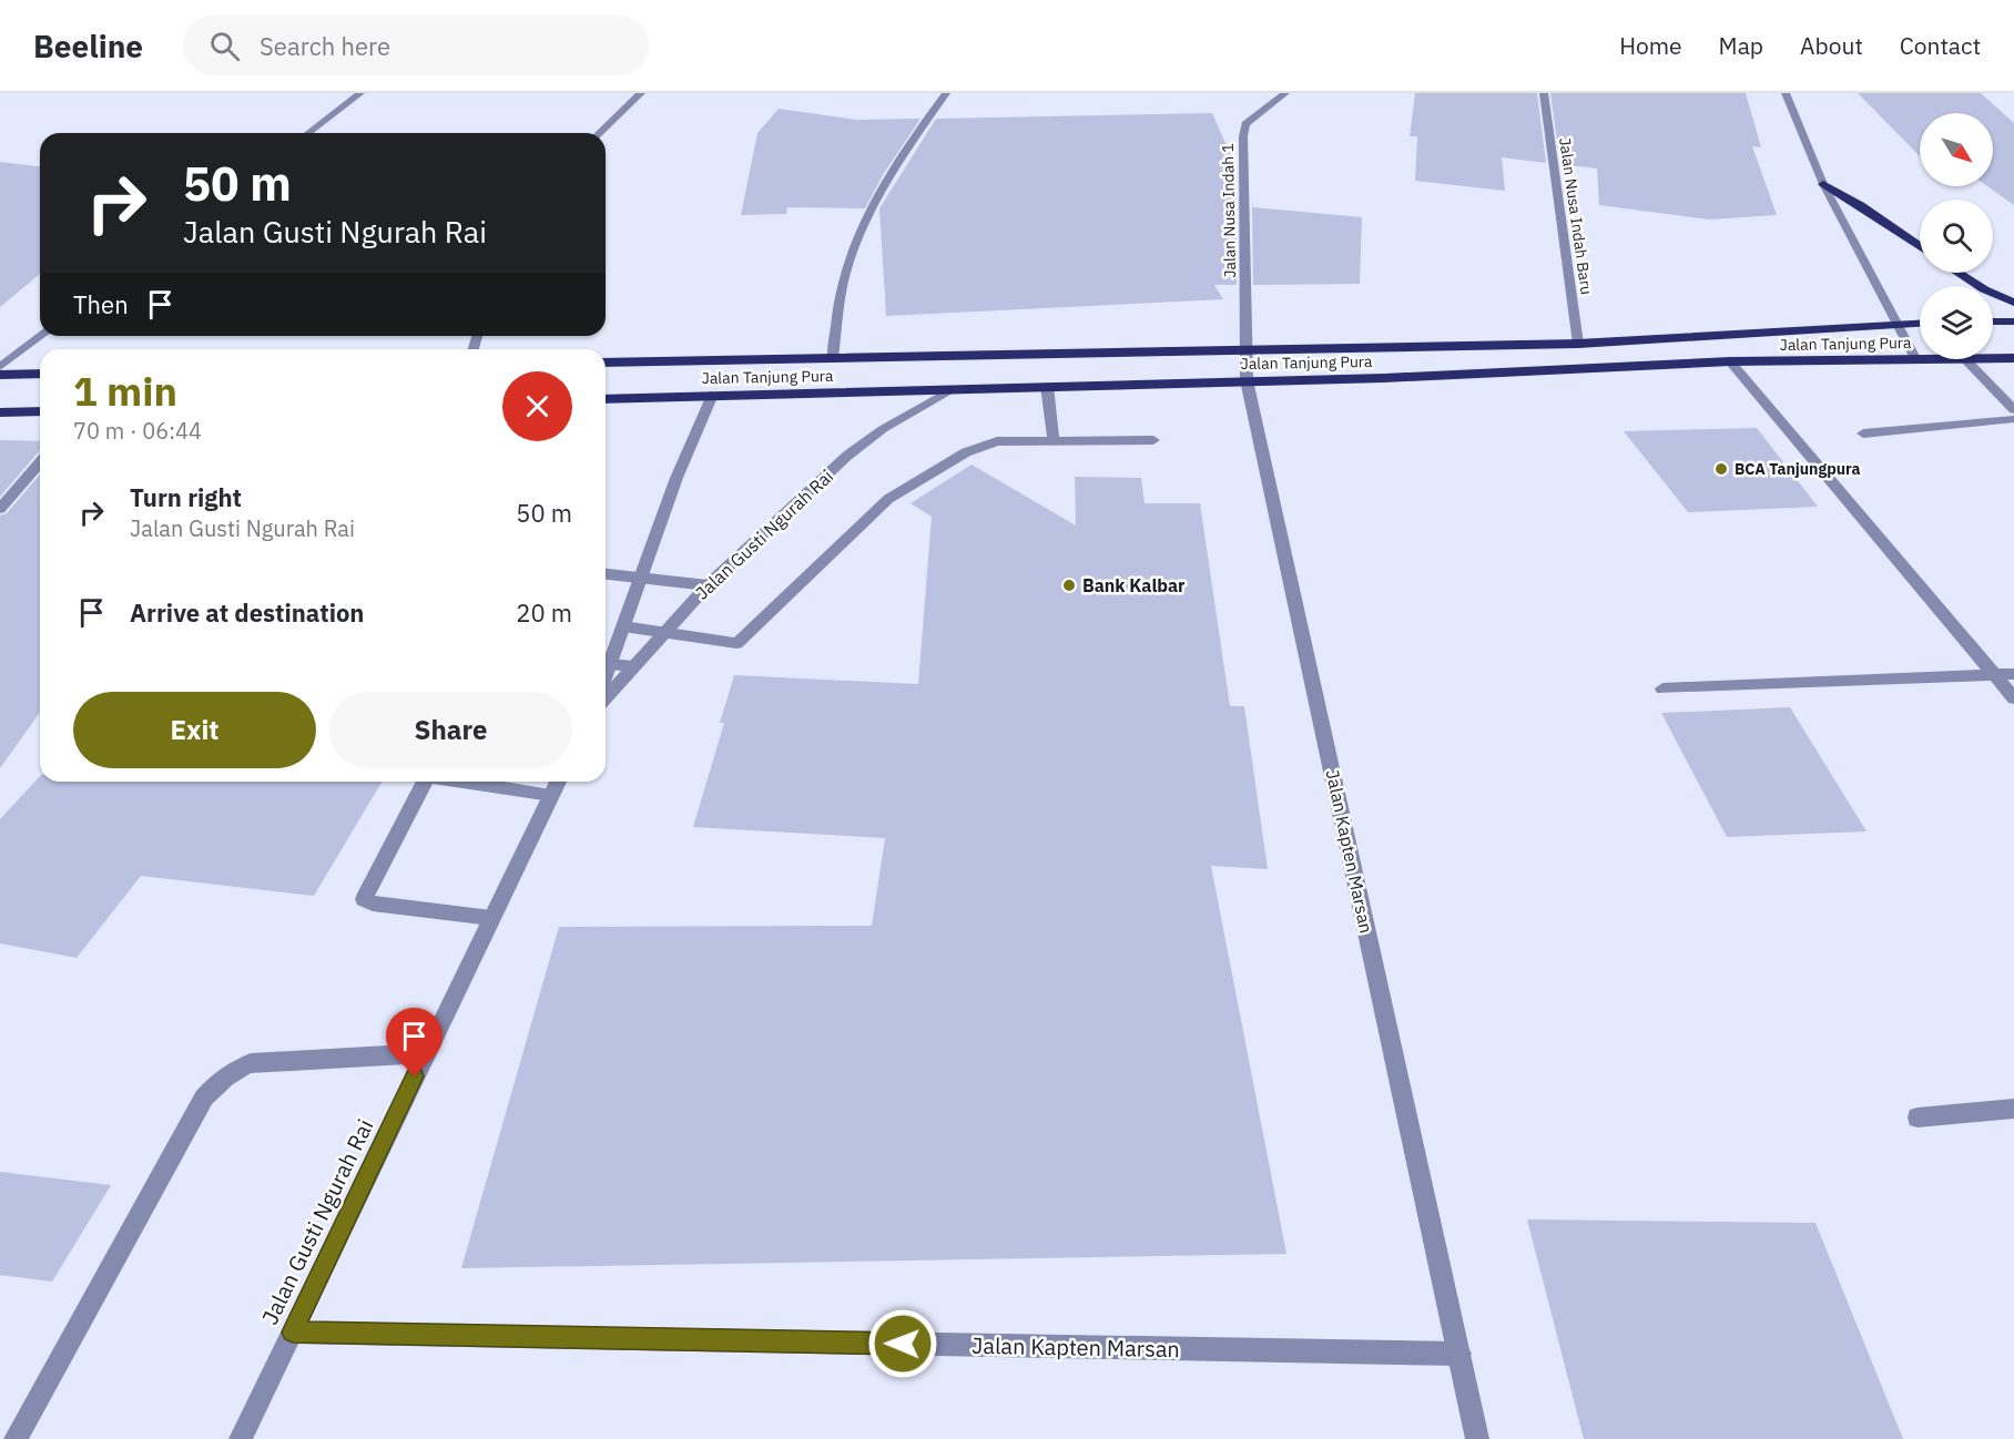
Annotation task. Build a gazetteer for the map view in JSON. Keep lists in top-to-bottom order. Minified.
{"streets":{"highway":["Jalan Tanjung Pura"],"street":["Jalan Nusa Indah 1","Jalan Nusa Indah Baru","Jalan Gusti Ngurah Rai","Jalan Kapten Marsan"]},"crossings":[["Jalan Nusa Indah 1","Jalan Tanjung Pura"],["Jalan Nusa Indah 1","Jalan Kapten Marsan"],["Jalan Nusa Indah Baru","Jalan Tanjung Pura"],["Jalan Tanjung Pura","Jalan Gusti Ngurah Rai"],["Jalan Tanjung Pura","Jalan Kapten Marsan"],["Jalan Gusti Ngurah Rai","Jalan Kapten Marsan"]],"places":["BCA Tanjungpura","Bank Kalbar"],"north":"bottom right","page":{"header":"Beeline","search":"Search here","nav":["Home","Map","About","Contact"],"turn":["50 m","Jalan Gusti Ngurah Rai"],"then":"Then","heading":["1 min","70 m · 06:44"],"list":[{"name":"Turn right","note":"Jalan Gusti Ngurah Rai","value":"50 m"},{"name":"Arrive at destination","value":"20 m"}],"buttons":["Exit","Share"]}}
